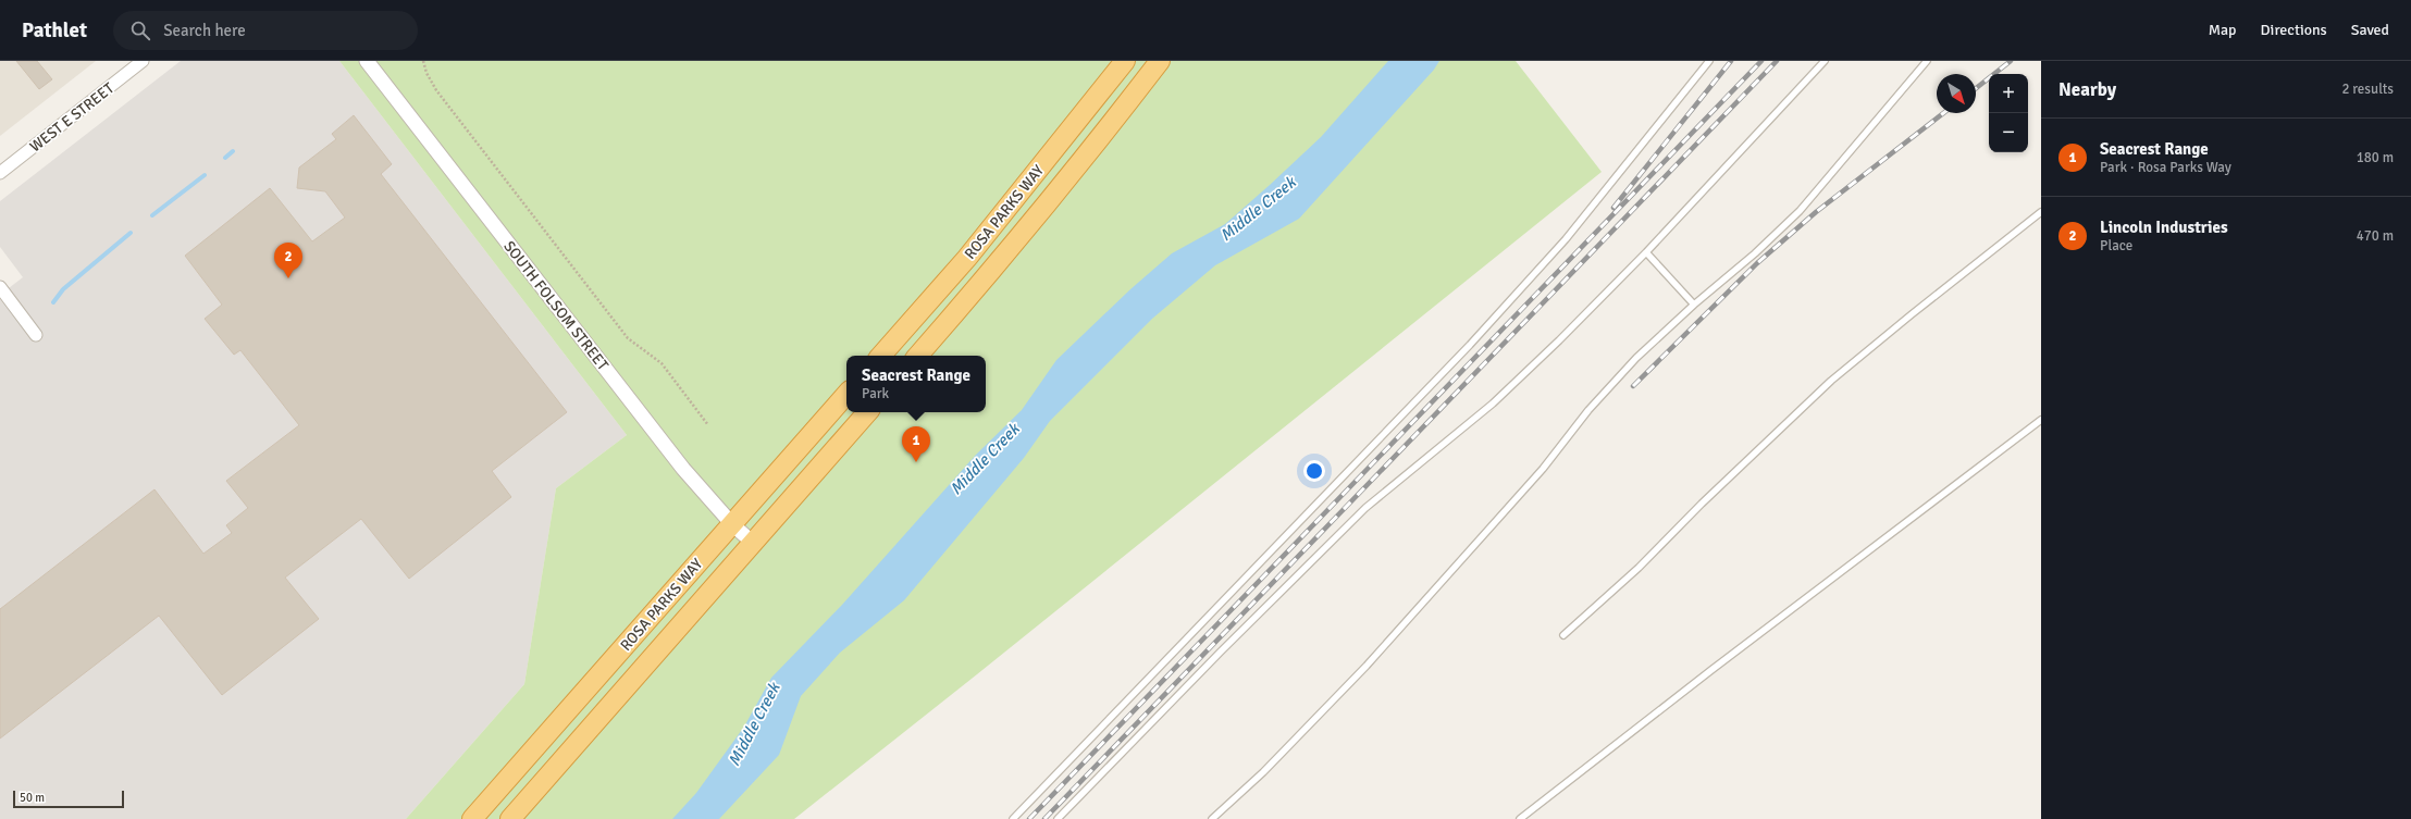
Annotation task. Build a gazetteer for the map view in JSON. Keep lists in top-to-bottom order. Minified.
{"streets":{"highway":["ROSA PARKS WAY"],"street":["WEST E STREET","SOUTH FOLSOM STREET"]},"crossings":[["ROSA PARKS WAY","SOUTH FOLSOM STREET"]],"water":["Middle Creek"],"scale_bar":"50 m","north":"bottom right","page":{"header":"Pathlet","search":"Search here","nav":["Map","Directions","Saved"],"heading":["Nearby","2 results"],"map_buttons":["+","−"],"list":[{"mark":"1","name":"Seacrest Range","note":"Park · Rosa Parks Way","value":"180 m"},{"mark":"2","name":"Lincoln Industries","note":"Place","value":"470 m"}],"pins":["2","1"],"popup":["Seacrest Range","Park"],"scale":"50 m"}}
